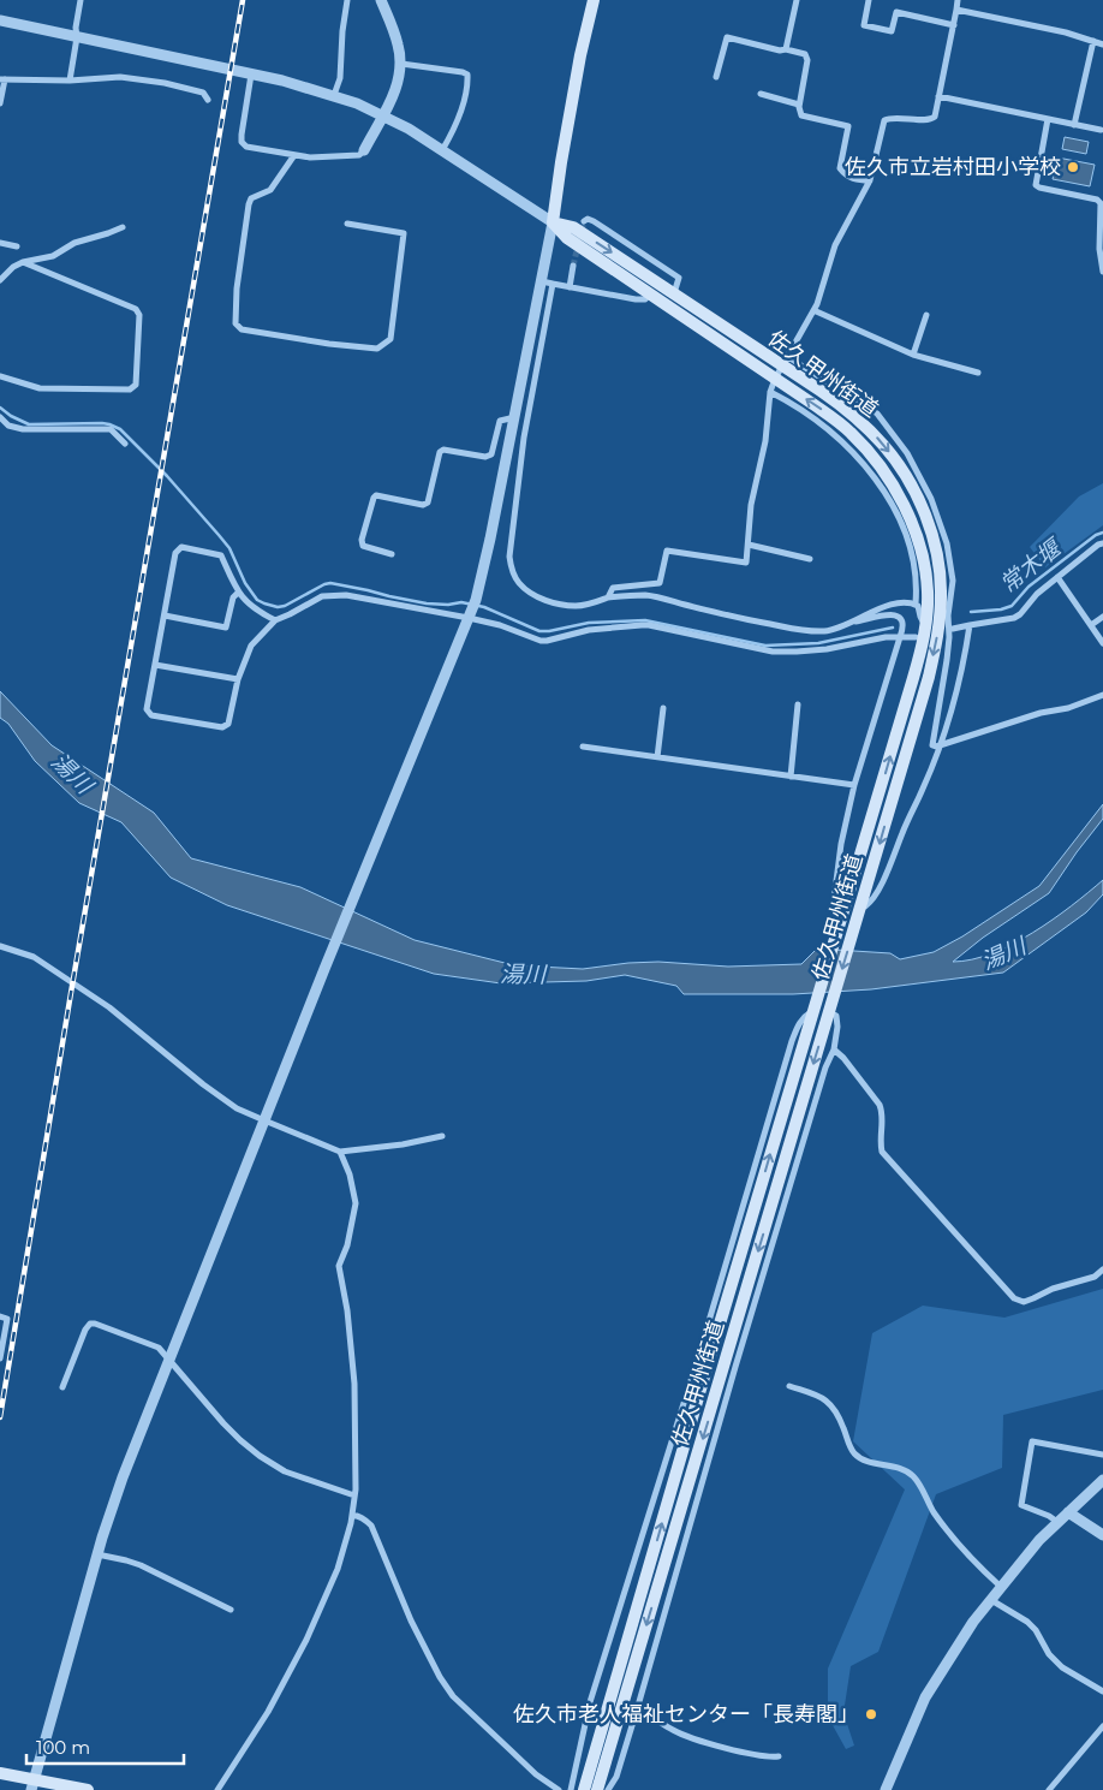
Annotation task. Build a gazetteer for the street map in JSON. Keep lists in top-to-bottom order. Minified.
{"streets":{"main road":["佐久甲州街道"]},"water":["常木堰","湯川"],"places":["佐久市立岩村田小学校","佐久市老人福祉センター「長寿閣」"],"scale_bar":"100 m"}
